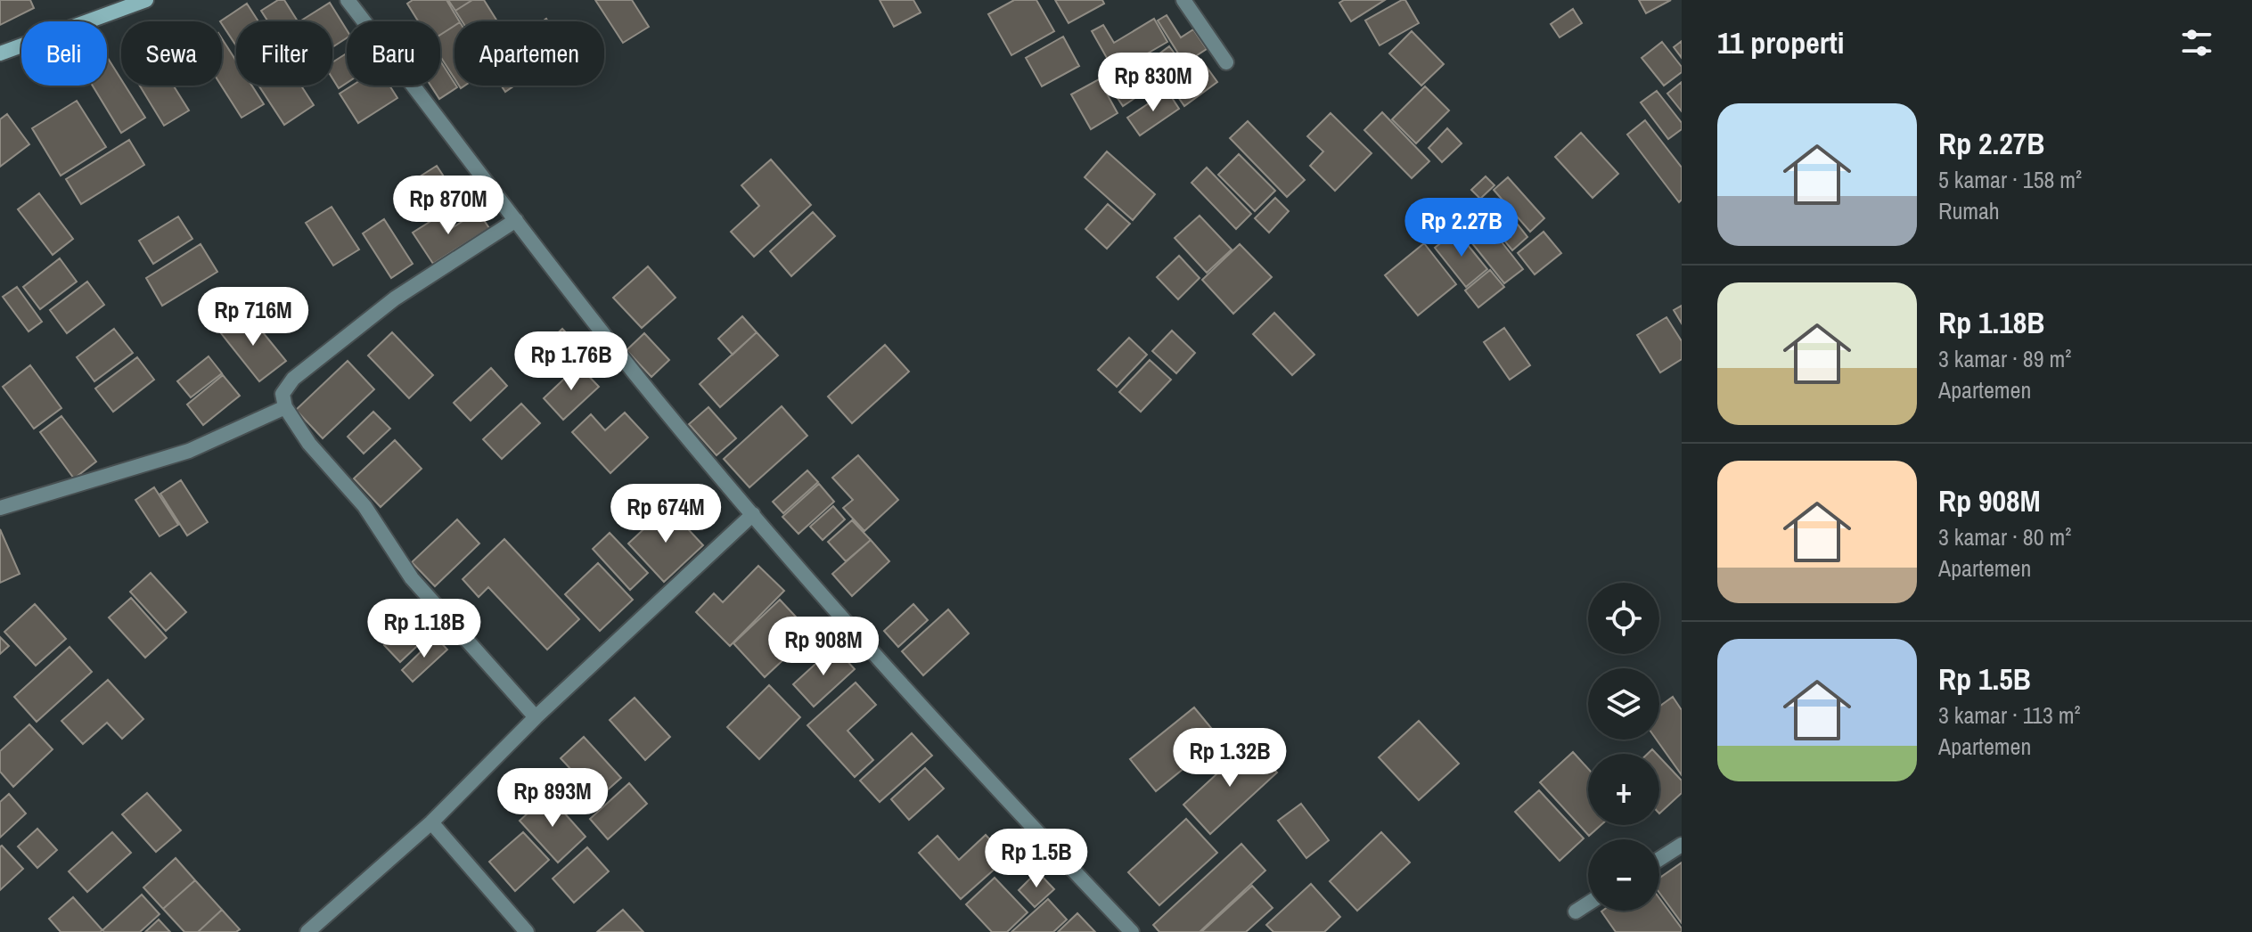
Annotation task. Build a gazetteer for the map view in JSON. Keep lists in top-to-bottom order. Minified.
{"page":{"heading":"11 properti","chip":["Beli","Sewa","Filter","Baru","Apartemen"],"price":["Rp 830M","Rp 870M","Rp 2.27B","Rp 716M","Rp 1.76B","Rp 674M","Rp 1.18B","Rp 908M","Rp 1.32B","Rp 893M","Rp 1.5B"],"list":[{"name":"Rp 2.27B","note":"5 kamar · 158 m² · Rumah"},{"name":"Rp 1.18B","note":"3 kamar · 89 m² · Apartemen"},{"name":"Rp 908M","note":"3 kamar · 80 m² · Apartemen"},{"name":"Rp 1.5B","note":"3 kamar · 113 m² · Apartemen"}],"map_buttons":["+","−"]}}
